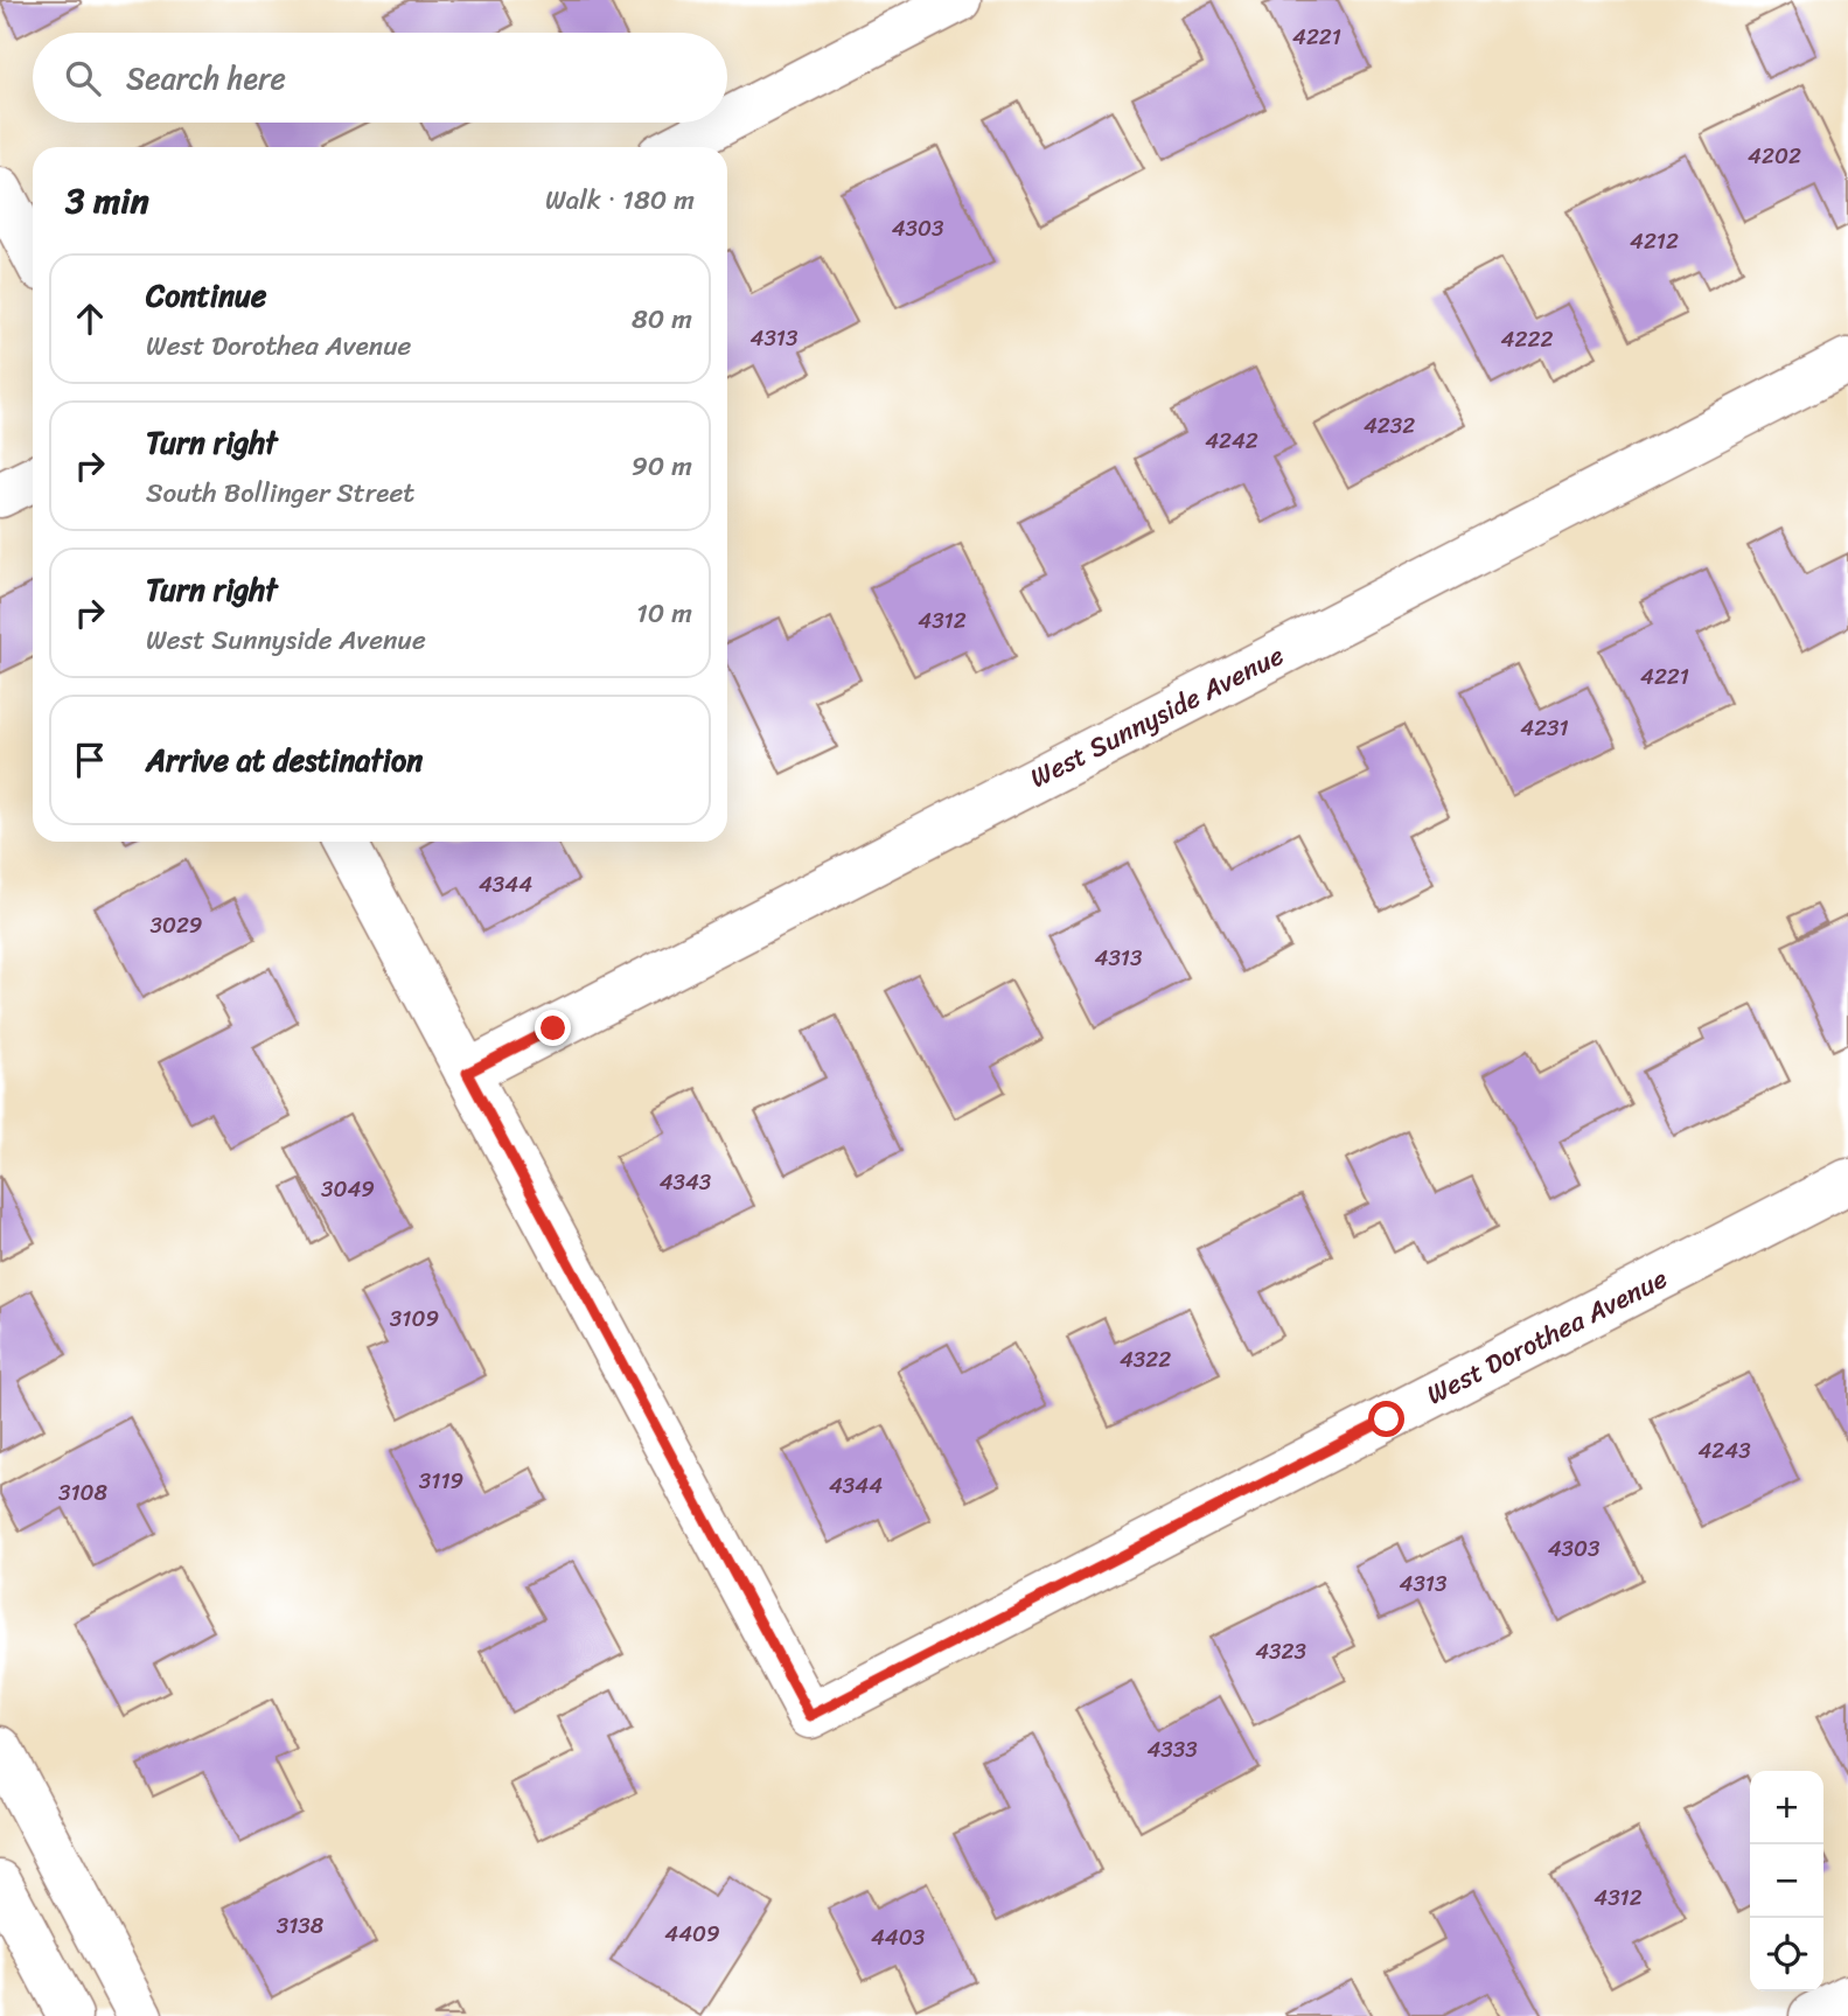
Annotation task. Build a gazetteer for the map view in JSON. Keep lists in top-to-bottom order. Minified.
{"streets":{"street":["West Sunnyside Avenue","West Dorothea Avenue"]},"crossings":[["West Sunnyside Avenue","West Dorothea Avenue"]],"house_numbers":["4221","4202","4303","4212","4313","4222","4232","4242","4312","4221","4231","4344","3029","4313","4343","3049","3109","4322","4243","3119","4344","3108","4303","4313","4323","4333","4312","3138","4409","4403"],"page":{"search":"Search here","heading":["3 min","Walk · 180 m"],"list":[["Continue","West Dorothea Avenue","80 m"],["Turn right","South Bollinger Street","90 m"],["Turn right","West Sunnyside Avenue","10 m"],"Arrive at destination"],"map_buttons":["+","−"]}}
